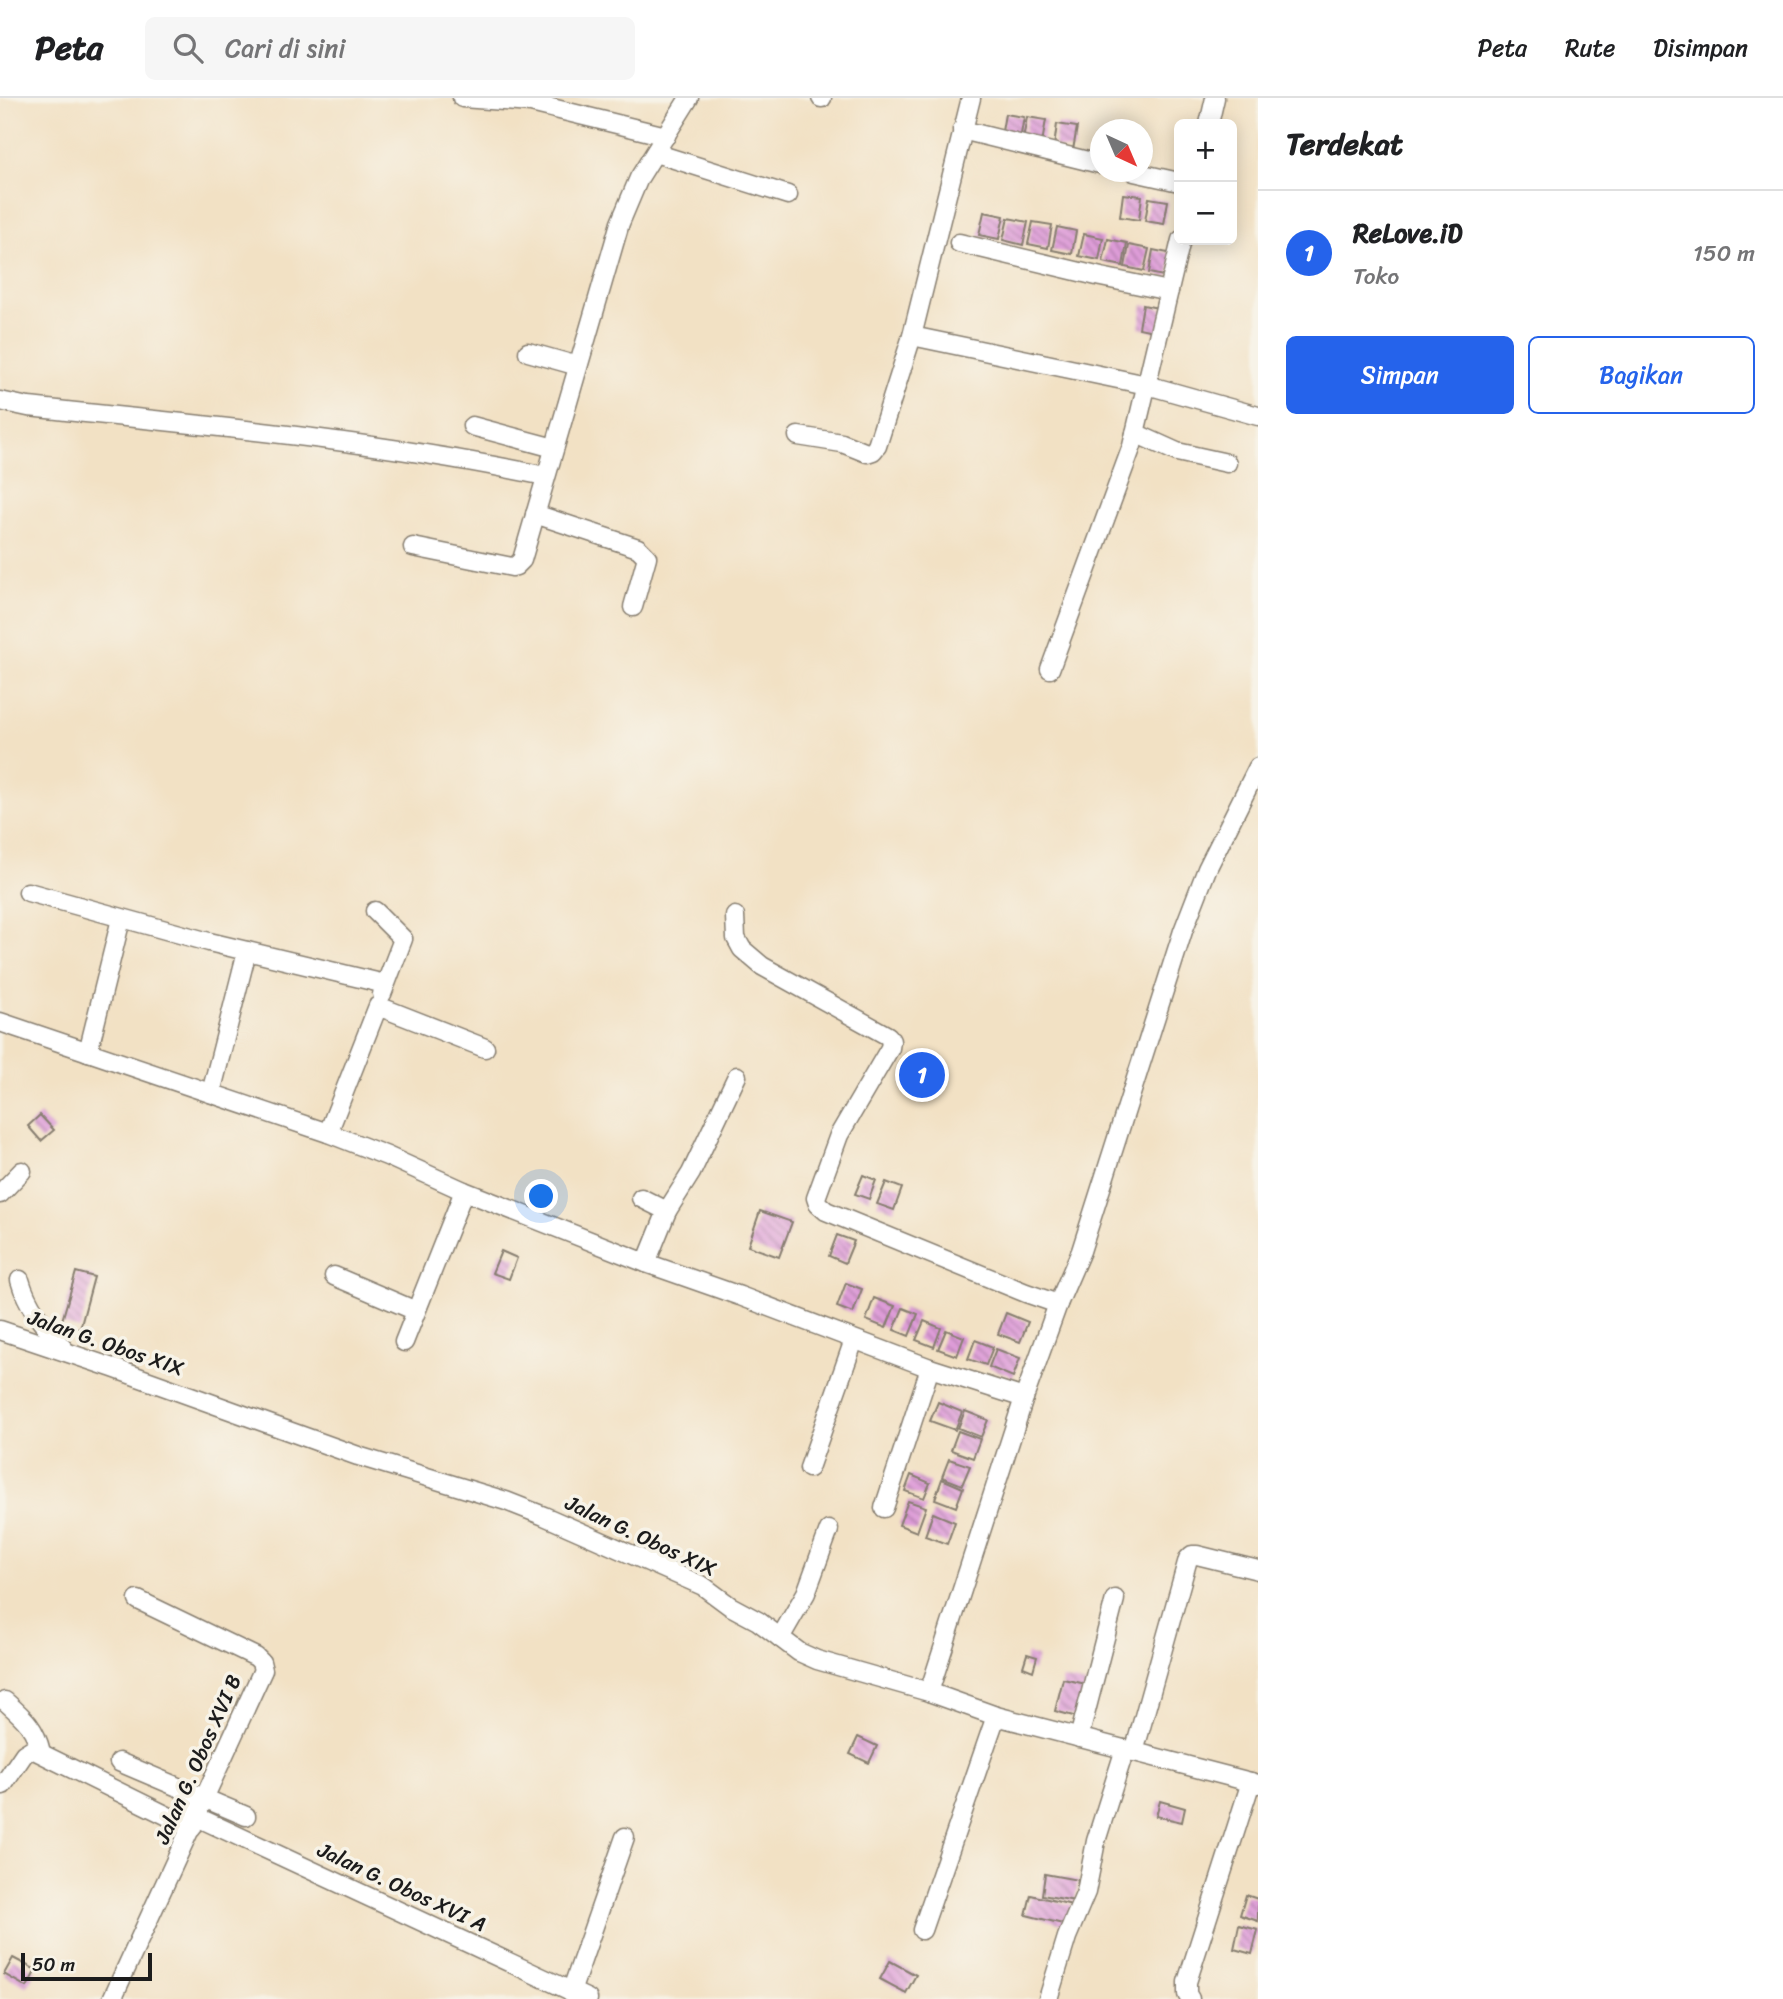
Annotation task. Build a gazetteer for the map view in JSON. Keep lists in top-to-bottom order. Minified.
{"streets":{"street":["Jalan G. Obos XIX","Jalan G. Obos XVI B","Jalan G. Obos XVI A"]},"crossings":[["Jalan G. Obos XVI B","Jalan G. Obos XVI A"]],"scale_bar":"50 m","north":"bottom right","page":{"header":"Peta","search":"Cari di sini","nav":["Peta","Rute","Disimpan"],"heading":"Terdekat","map_buttons":["+","−"],"list":[{"mark":"1","name":"ReLove.iD","note":"Toko","value":"150 m"}],"buttons":["Simpan","Bagikan"],"pins":"1","scale":"50 m"}}
